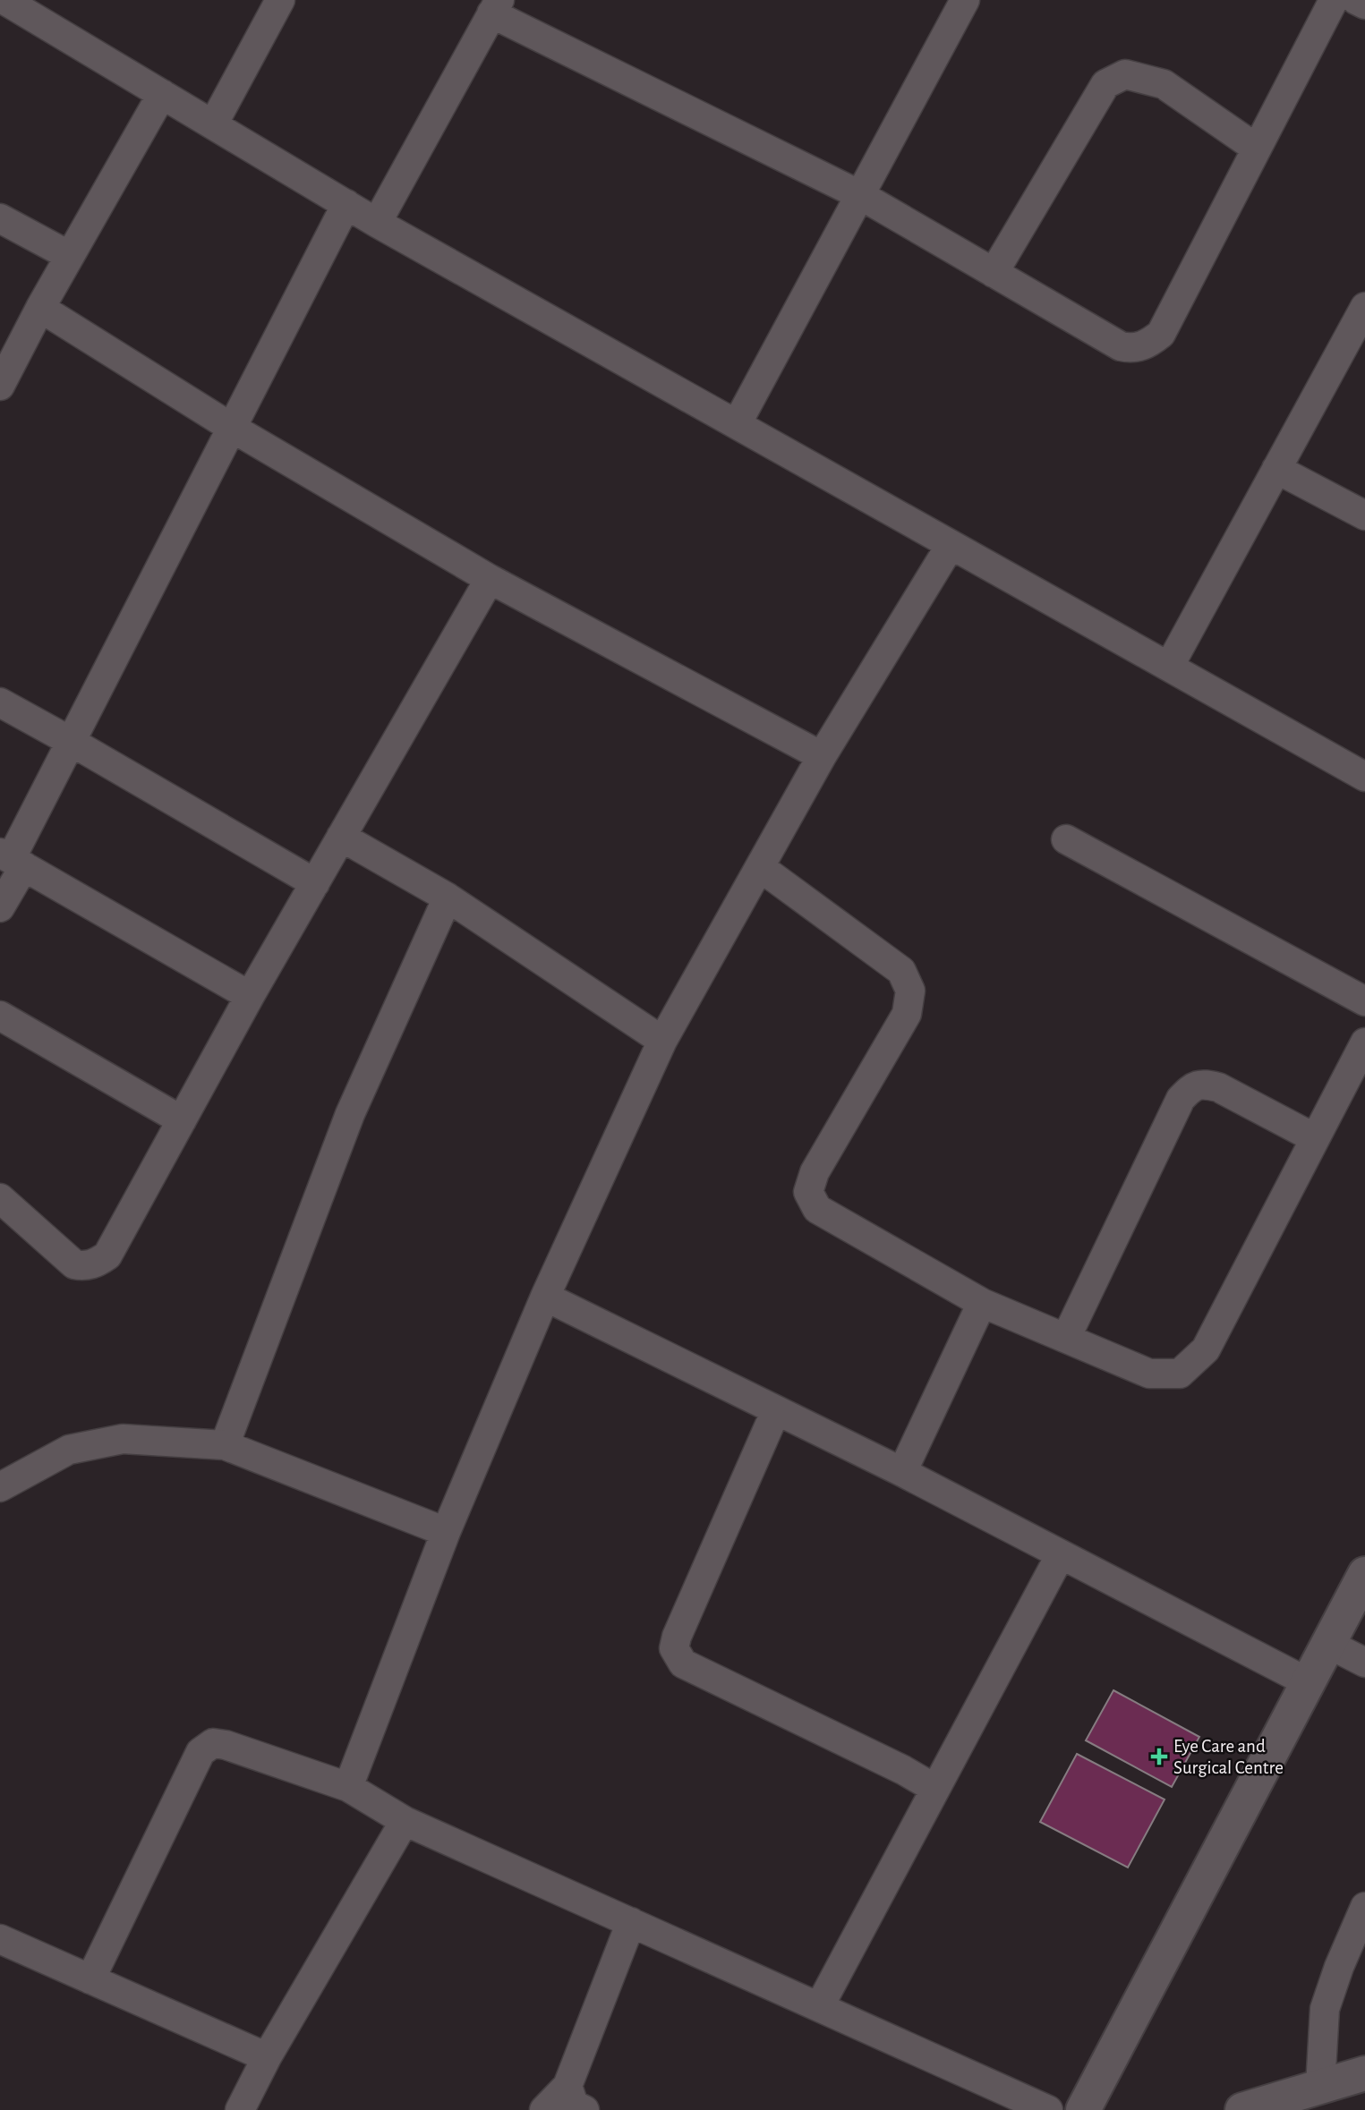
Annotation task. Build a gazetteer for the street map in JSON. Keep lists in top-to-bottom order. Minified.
{"places":{"health":["Eye Care and Surgical Centre"]}}
